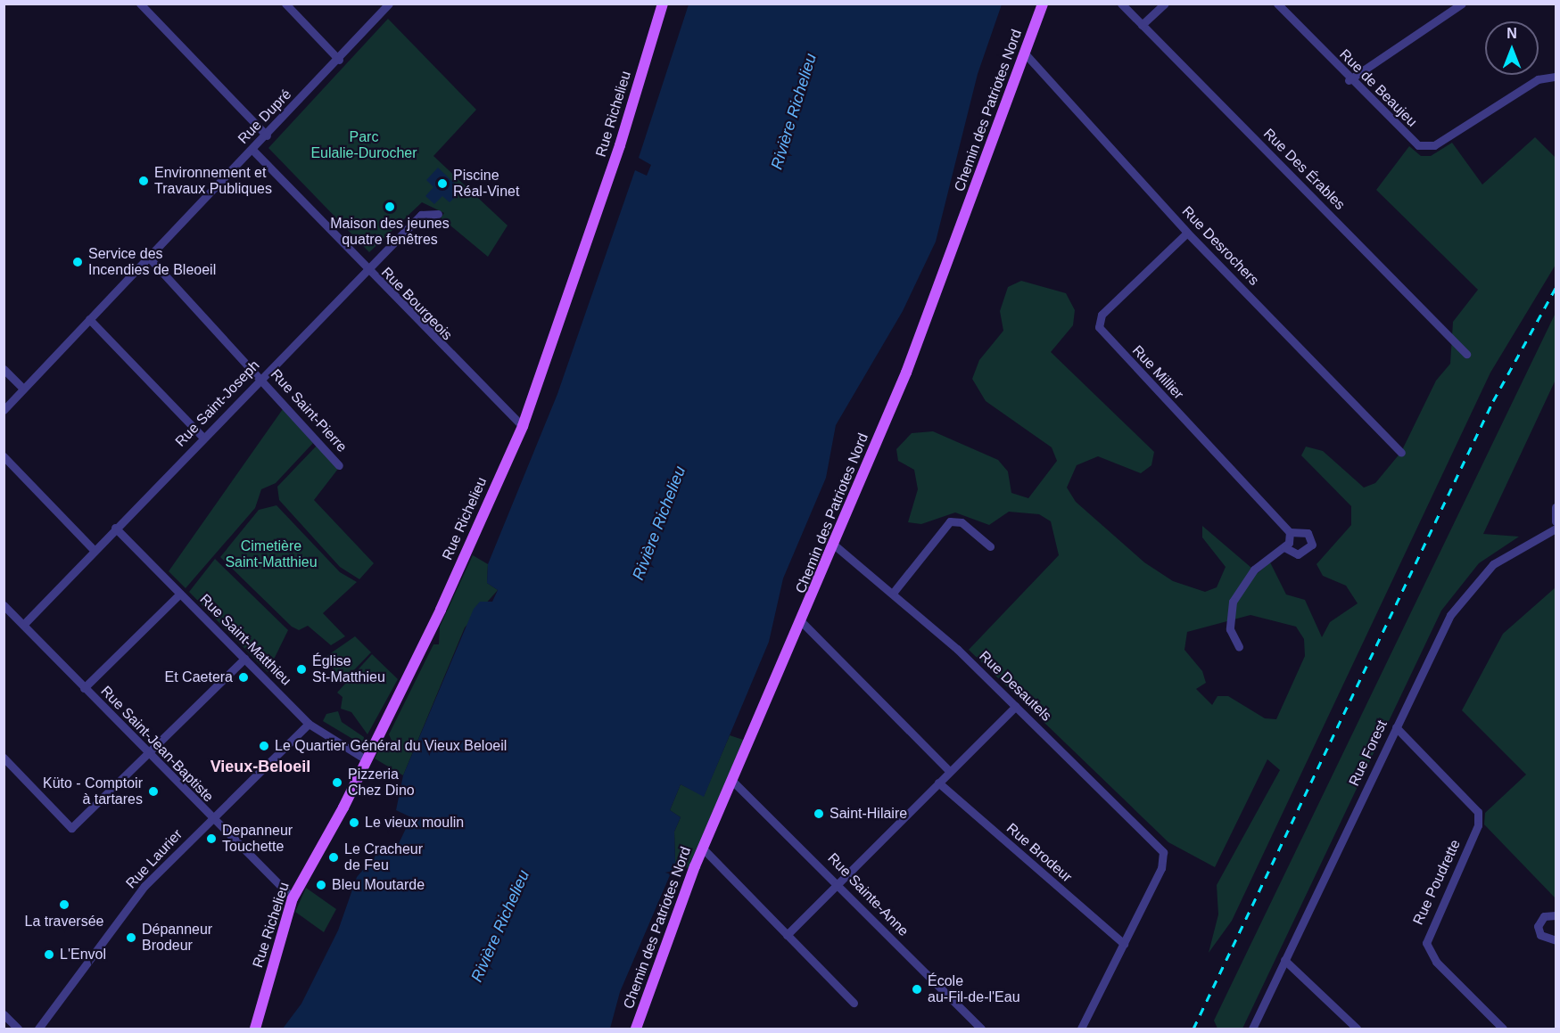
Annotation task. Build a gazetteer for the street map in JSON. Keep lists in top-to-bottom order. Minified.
{"streets":{"main road":["Chemin des Patriotes Nord","Rue Richelieu"],"street":["Rue de Beaujeu","Rue Dupré","Rue Des Érables","Rue Desrochers","Rue Bourgeois","Rue Millier","Rue Saint-Joseph","Rue Saint-Pierre","Rue Saint-Matthieu","Rue Desautels","Rue Saint-Jean-Baptiste","Rue Forest","Rue Brodeur","Rue Laurier","Rue Poudrette","Rue Sainte-Anne"]},"crossings":[["Chemin des Patriotes Nord","Rue Desrochers"],["Chemin des Patriotes Nord","Rue Desautels"],["Chemin des Patriotes Nord","Rue Sainte-Anne"],["Rue Richelieu","Rue Bourgeois"],["Rue Richelieu","Rue Saint-Matthieu"],["Rue Richelieu","Rue Saint-Jean-Baptiste"],["Rue Dupré","Rue Bourgeois"],["Rue Dupré","Rue Saint-Pierre"],["Rue Desrochers","Rue Millier"],["Rue Bourgeois","Rue Saint-Joseph"],["Rue Saint-Joseph","Rue Saint-Pierre"],["Rue Saint-Joseph","Rue Saint-Matthieu"],["Rue Saint-Joseph","Rue Saint-Jean-Baptiste"],["Rue Saint-Matthieu","Rue Laurier"],["Rue Desautels","Rue Brodeur"],["Rue Saint-Jean-Baptiste","Rue Laurier"],["Rue Forest","Rue Poudrette"]],"districts":["Vieux-Beloeil"],"water":["Rivière Richelieu"],"parks":["Parc Eulalie-Durocher","Cimetière Saint-Matthieu"],"places":["Environnement et Travaux Publiques","Piscine Réal-Vinet","Maison des jeunes quatre fenêtres","Service des Incendies de Bleoeil","Église St-Matthieu","Et Caetera","Le Quartier Général du Vieux Beloeil","Pizzeria Chez Dino","Küto - Comptoir à tartares","Saint-Hilaire","Le vieux moulin","Depanneur Touchette","Le Cracheur de Feu","Bleu Moutarde","La traversée","Dépanneur Brodeur","L'Envol","École au-Fil-de-l'Eau"],"north":"top"}
